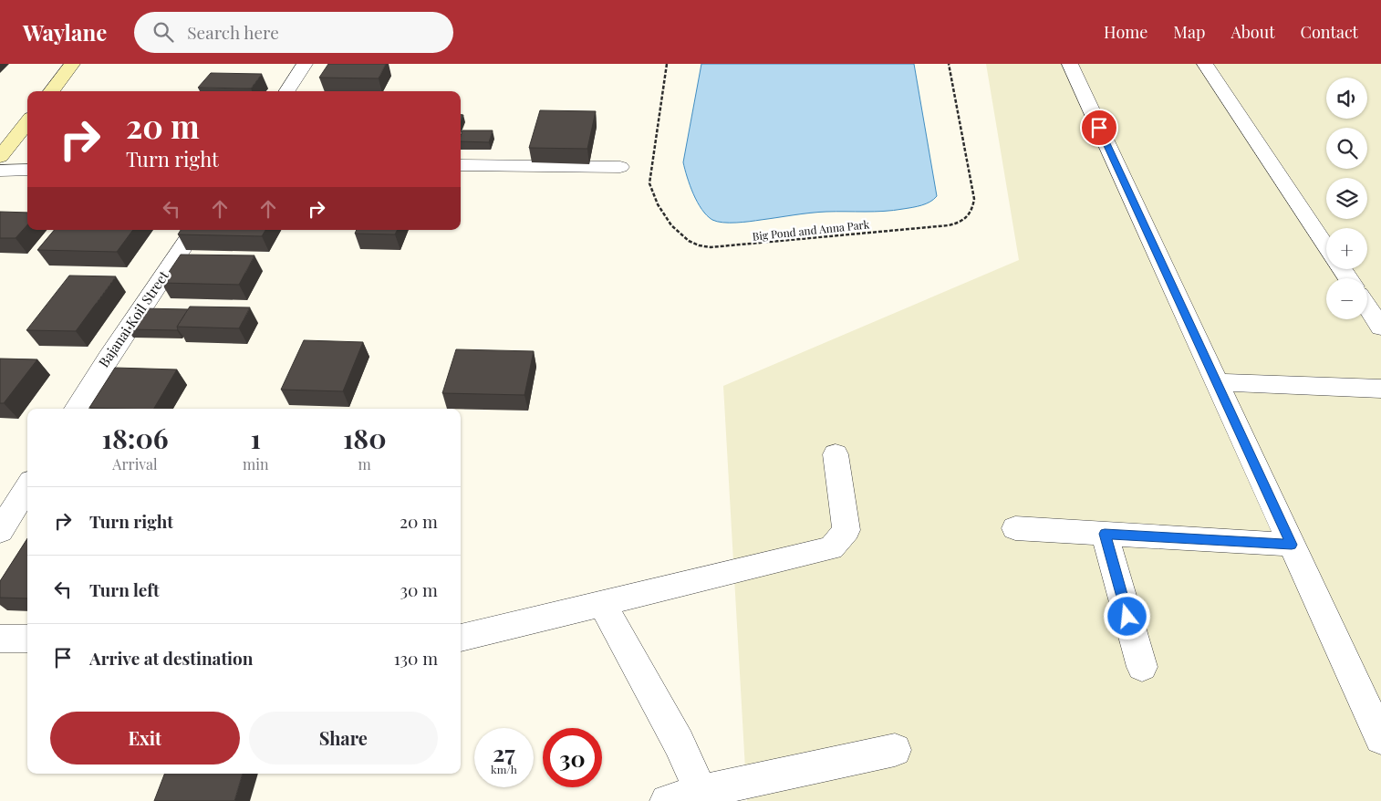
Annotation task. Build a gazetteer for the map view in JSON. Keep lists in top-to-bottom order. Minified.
{"streets":{"street":["Bajanai Koil Street"],"path":["Big Pond and Anna Park"]},"page":{"header":"Waylane","search":"Search here","nav":["Home","Map","About","Contact"],"map_buttons":["+","−"],"turn":["20 m","Turn right"],"eta":["18:06","Arrival","1","min","180","m"],"list":[{"name":"Turn right","value":"20 m"},{"name":"Turn left","value":"30 m"},{"name":"Arrive at destination","value":"130 m"}],"buttons":["Exit","Share"],"speed":"27 km/h","limit":"30"}}
